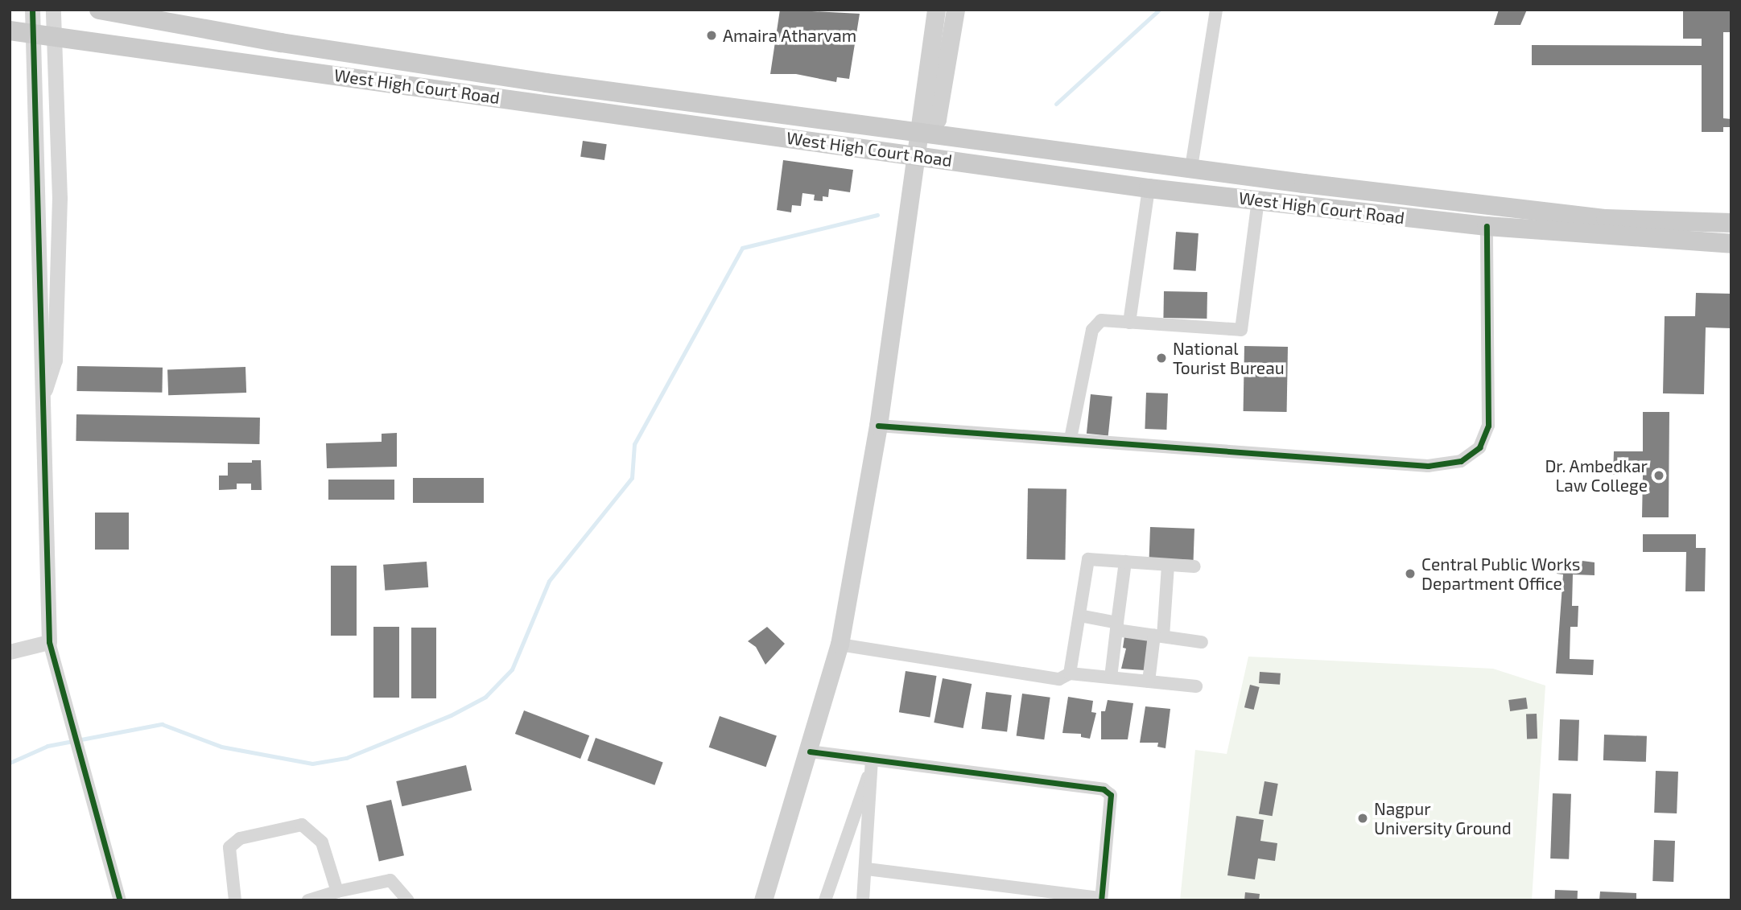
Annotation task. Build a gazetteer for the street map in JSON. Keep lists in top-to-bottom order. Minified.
{"streets":{"main road":["West High Court Road"]},"places":["Amaira Atharvam","National Tourist Bureau","Dr. Ambedkar Law College","Central Public Works Department Office","Nagpur University Ground"]}
